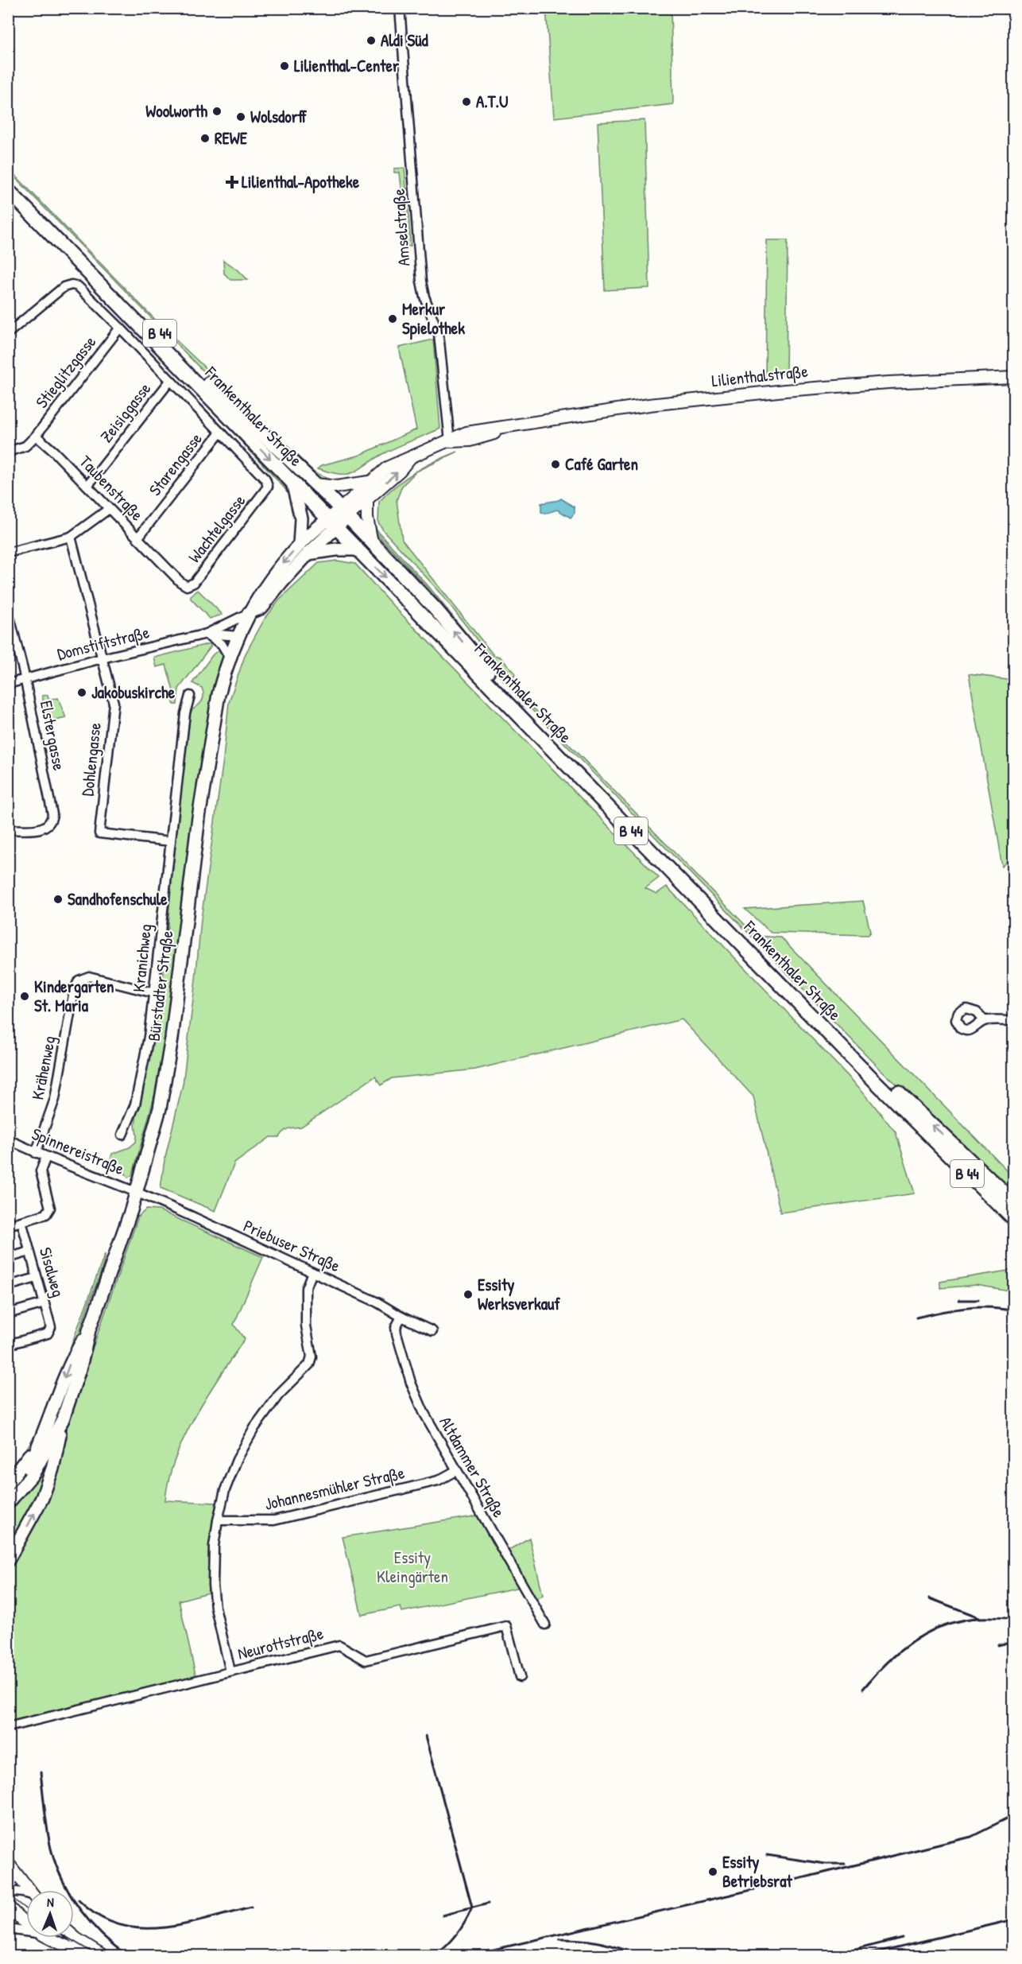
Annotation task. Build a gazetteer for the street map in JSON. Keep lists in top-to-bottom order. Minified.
{"streets":{"main road":["B 44","Frankenthaler Straße","Bürstadter Straße"],"street":["Amselstraße","Stieglitzgasse","Lilienthalstraße","Zeisiggasse","Starengasse","Taubenstraße","Wachtelgasse","Domstiftstraße","Elstergasse","Dohlengasse","Kranichweg","Krähenweg","Spinnereistraße","Priebuser Straße","Sisalweg","Altdammer Straße","Johannesmühler Straße","Neurottstraße"]},"crossings":[["Amselstraße","Lilienthalstraße"],["Stieglitzgasse","Taubenstraße"],["Lilienthalstraße","Frankenthaler Straße"],["Zeisiggasse","Taubenstraße"],["Frankenthaler Straße","Bürstadter Straße"],["Starengasse","Taubenstraße"],["Starengasse","Wachtelgasse"],["Taubenstraße","Wachtelgasse"],["Domstiftstraße","Elstergasse"],["Domstiftstraße","Dohlengasse"],["Dohlengasse","Kranichweg"],["Kranichweg","Krähenweg"],["Bürstadter Straße","Spinnereistraße"],["Bürstadter Straße","Priebuser Straße"],["Krähenweg","Spinnereistraße"],["Spinnereistraße","Priebuser Straße"],["Priebuser Straße","Altdammer Straße"],["Altdammer Straße","Johannesmühler Straße"]],"parks":["Essity Kleingärten"],"places":{"other":["Aldi Süd","Lilienthal-Center","A.T.U","Woolworth","Wolsdorff","REWE","Merkur Spielothek","Café Garten","Jakobuskirche","Sandhofenschule","Kindergarten St. Maria","Essity Werksverkauf","Essity Betriebsrat"],"health":["Lilienthal-Apotheke"]},"north":"top"}
